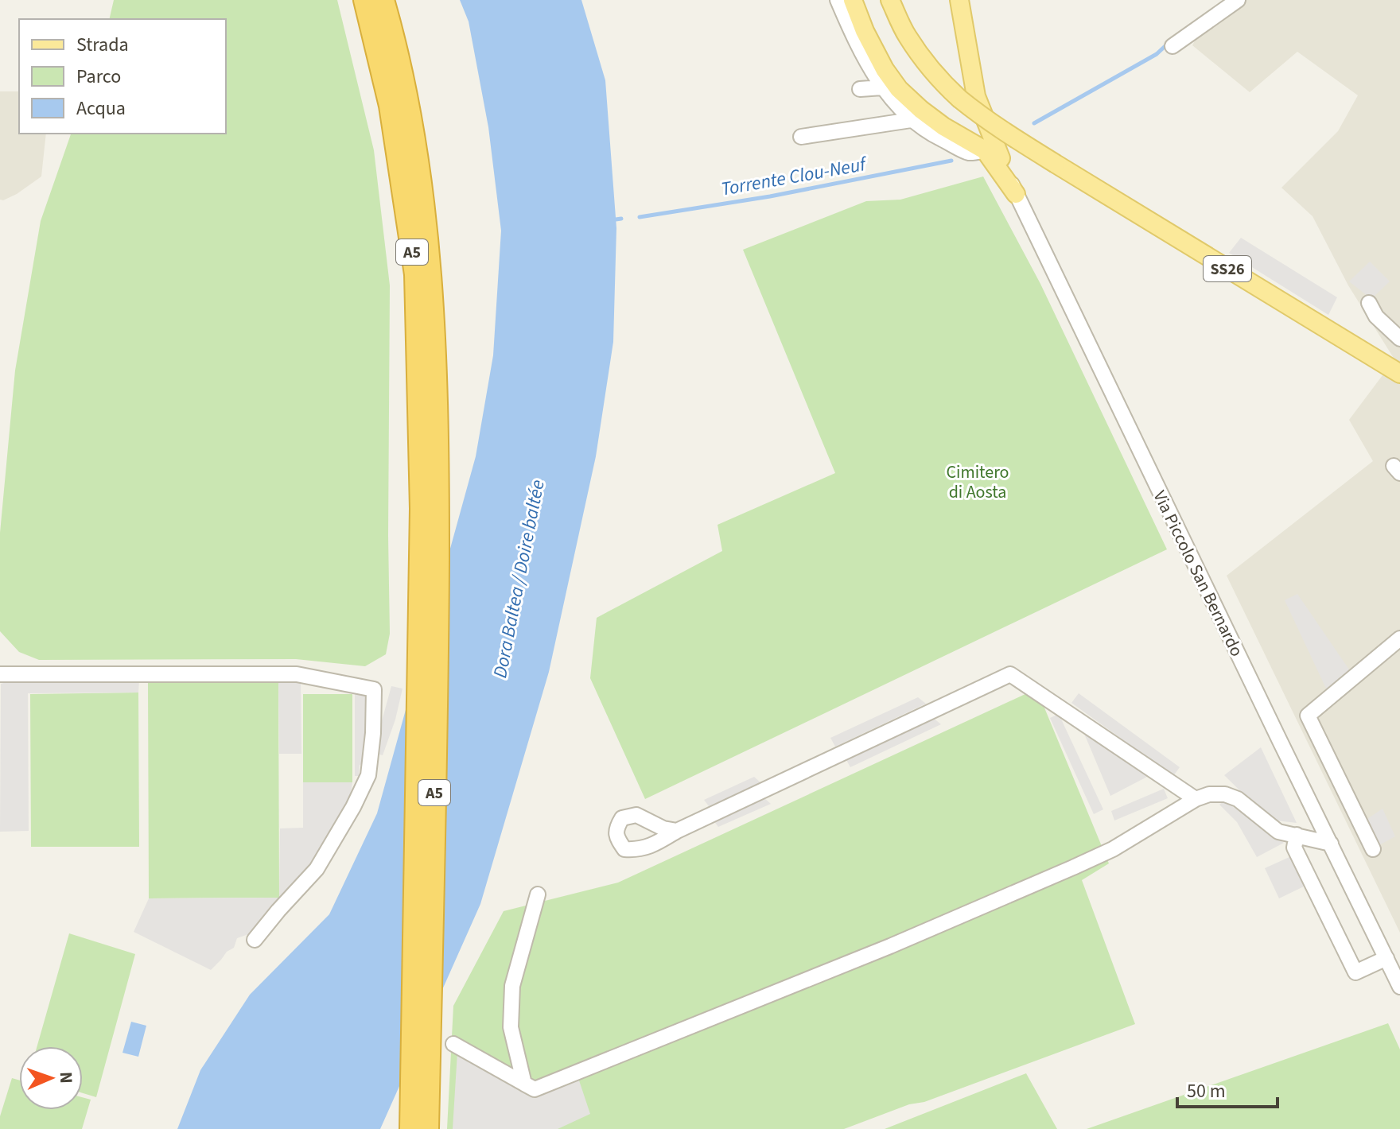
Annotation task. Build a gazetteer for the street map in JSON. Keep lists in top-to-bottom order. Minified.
{"streets":{"highway":["A5"],"main road":["SS26"],"street":["Via Piccolo San Bernardo"]},"water":["Torrente Clou-Neuf","Dora Baltea / Doire baltée"],"parks":["Cimitero di Aosta"],"legend":["Strada","Parco","Acqua"],"scale_bar":"50 m","north":"right"}
